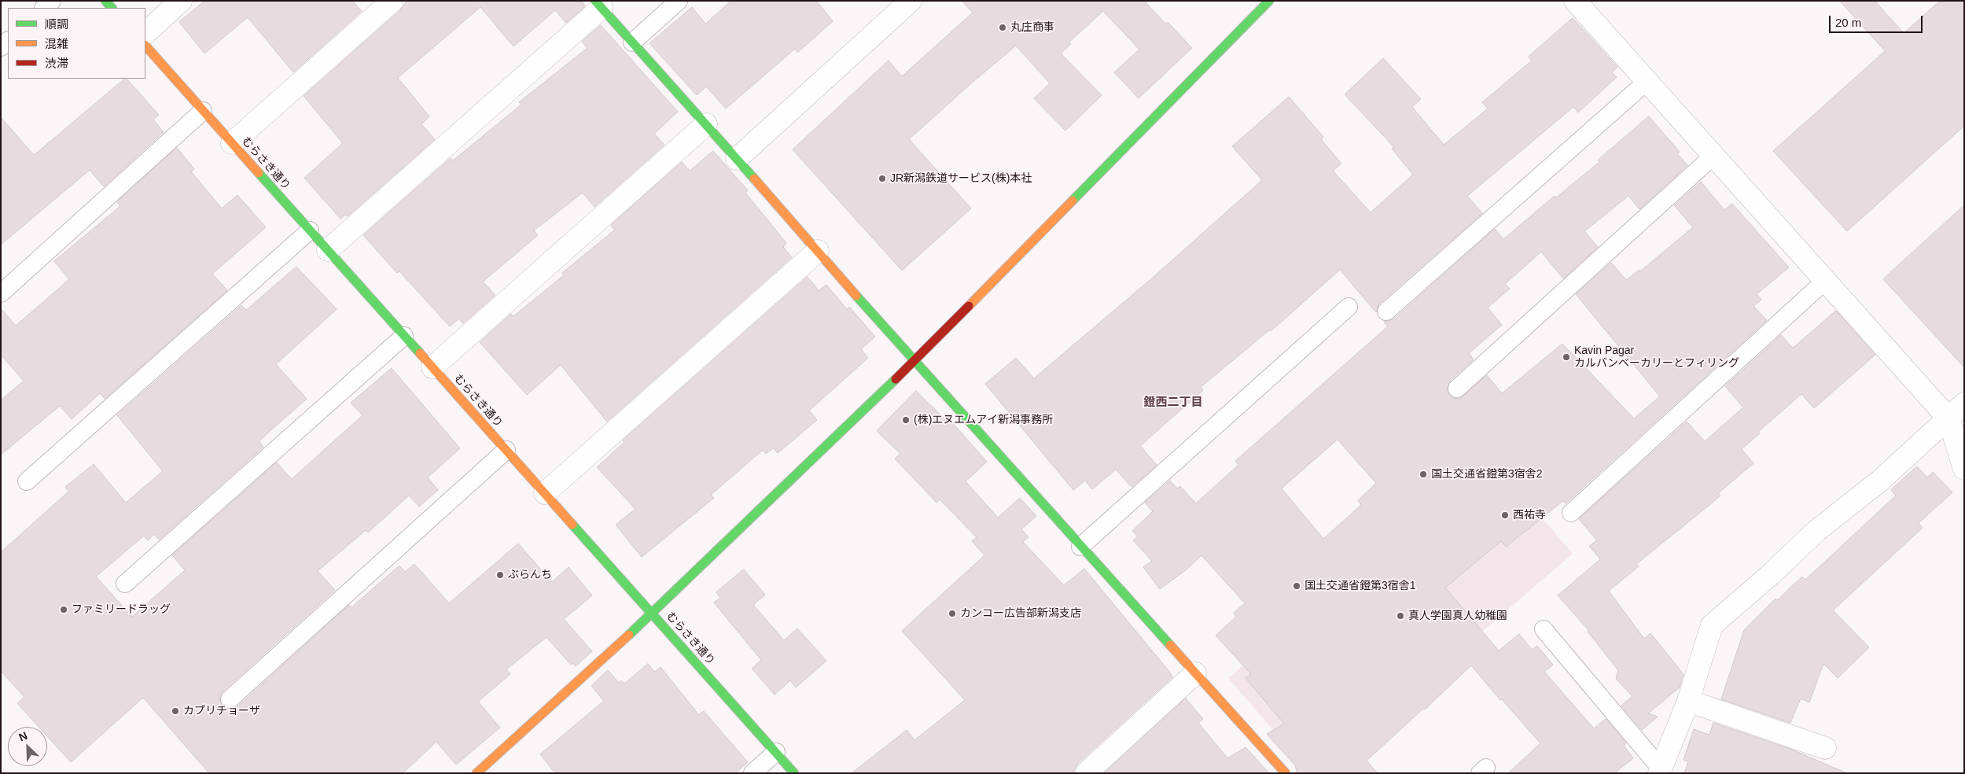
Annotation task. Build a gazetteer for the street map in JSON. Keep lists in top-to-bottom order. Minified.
{"streets":{"street":["むらさき通り"]},"districts":["鐙西二丁目"],"places":["丸庄商事","JR新潟鉄道サービス(株)本社","Kavin Pagar カルバンベーカリーとフィリング","(株)エヌエムアイ新潟事務所","国土交通省鐙第3宿舎2","西祐寺","ぶらんち","国土交通省鐙第3宿舎1","ファミリードラッグ","カンコー広告部新潟支店","真人学園真人幼稚園","カプリチョーザ"],"legend":["順調","混雑","渋滞"],"scale_bar":"20 m","north":"top left"}
